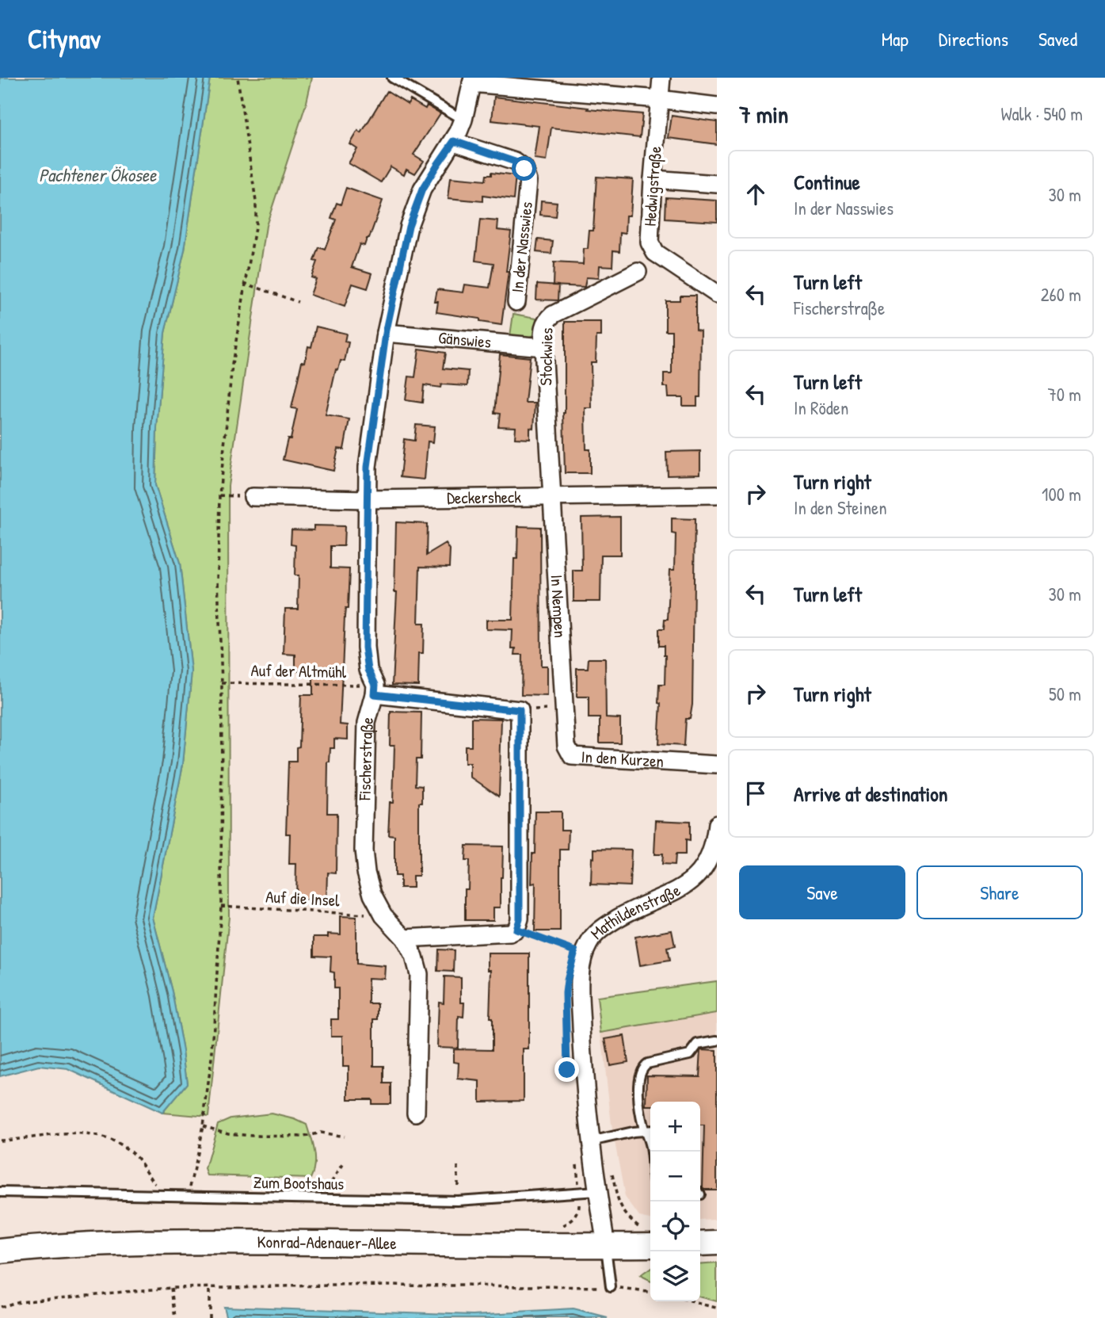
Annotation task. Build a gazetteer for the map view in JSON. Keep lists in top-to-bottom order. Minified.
{"streets":{"street":["Hedwigstraße","In der Nasswies","Gänswies","Stockwies","Deckersheck","In Nempen","Fischerstraße","In den Kurzen","Mathildenstraße","Konrad-Adenauer-Allee"],"lane":["Zum Bootshaus"],"path":["Auf der Altmühl","Auf die Insel"]},"crossings":[["Gänswies","Stockwies"],["Stockwies","Deckersheck"],["Stockwies","In Nempen"],["Deckersheck","In Nempen"],["In Nempen","In den Kurzen"],["Auf der Altmühl","Fischerstraße"],["Fischerstraße","Auf die Insel"],["Mathildenstraße","Zum Bootshaus"],["Mathildenstraße","Konrad-Adenauer-Allee"]],"water":["Pachtener Ökosee"],"page":{"header":"Citynav","nav":["Map","Directions","Saved"],"heading":["7 min","Walk · 540 m"],"list":[["Continue","In der Nasswies","30 m"],["Turn left","Fischerstraße","260 m"],["Turn left","In Röden","70 m"],["Turn right","In den Steinen","100 m"],["Turn left","30 m"],["Turn right","50 m"],"Arrive at destination"],"buttons":["Save","Share"],"map_buttons":["+","−"]}}
